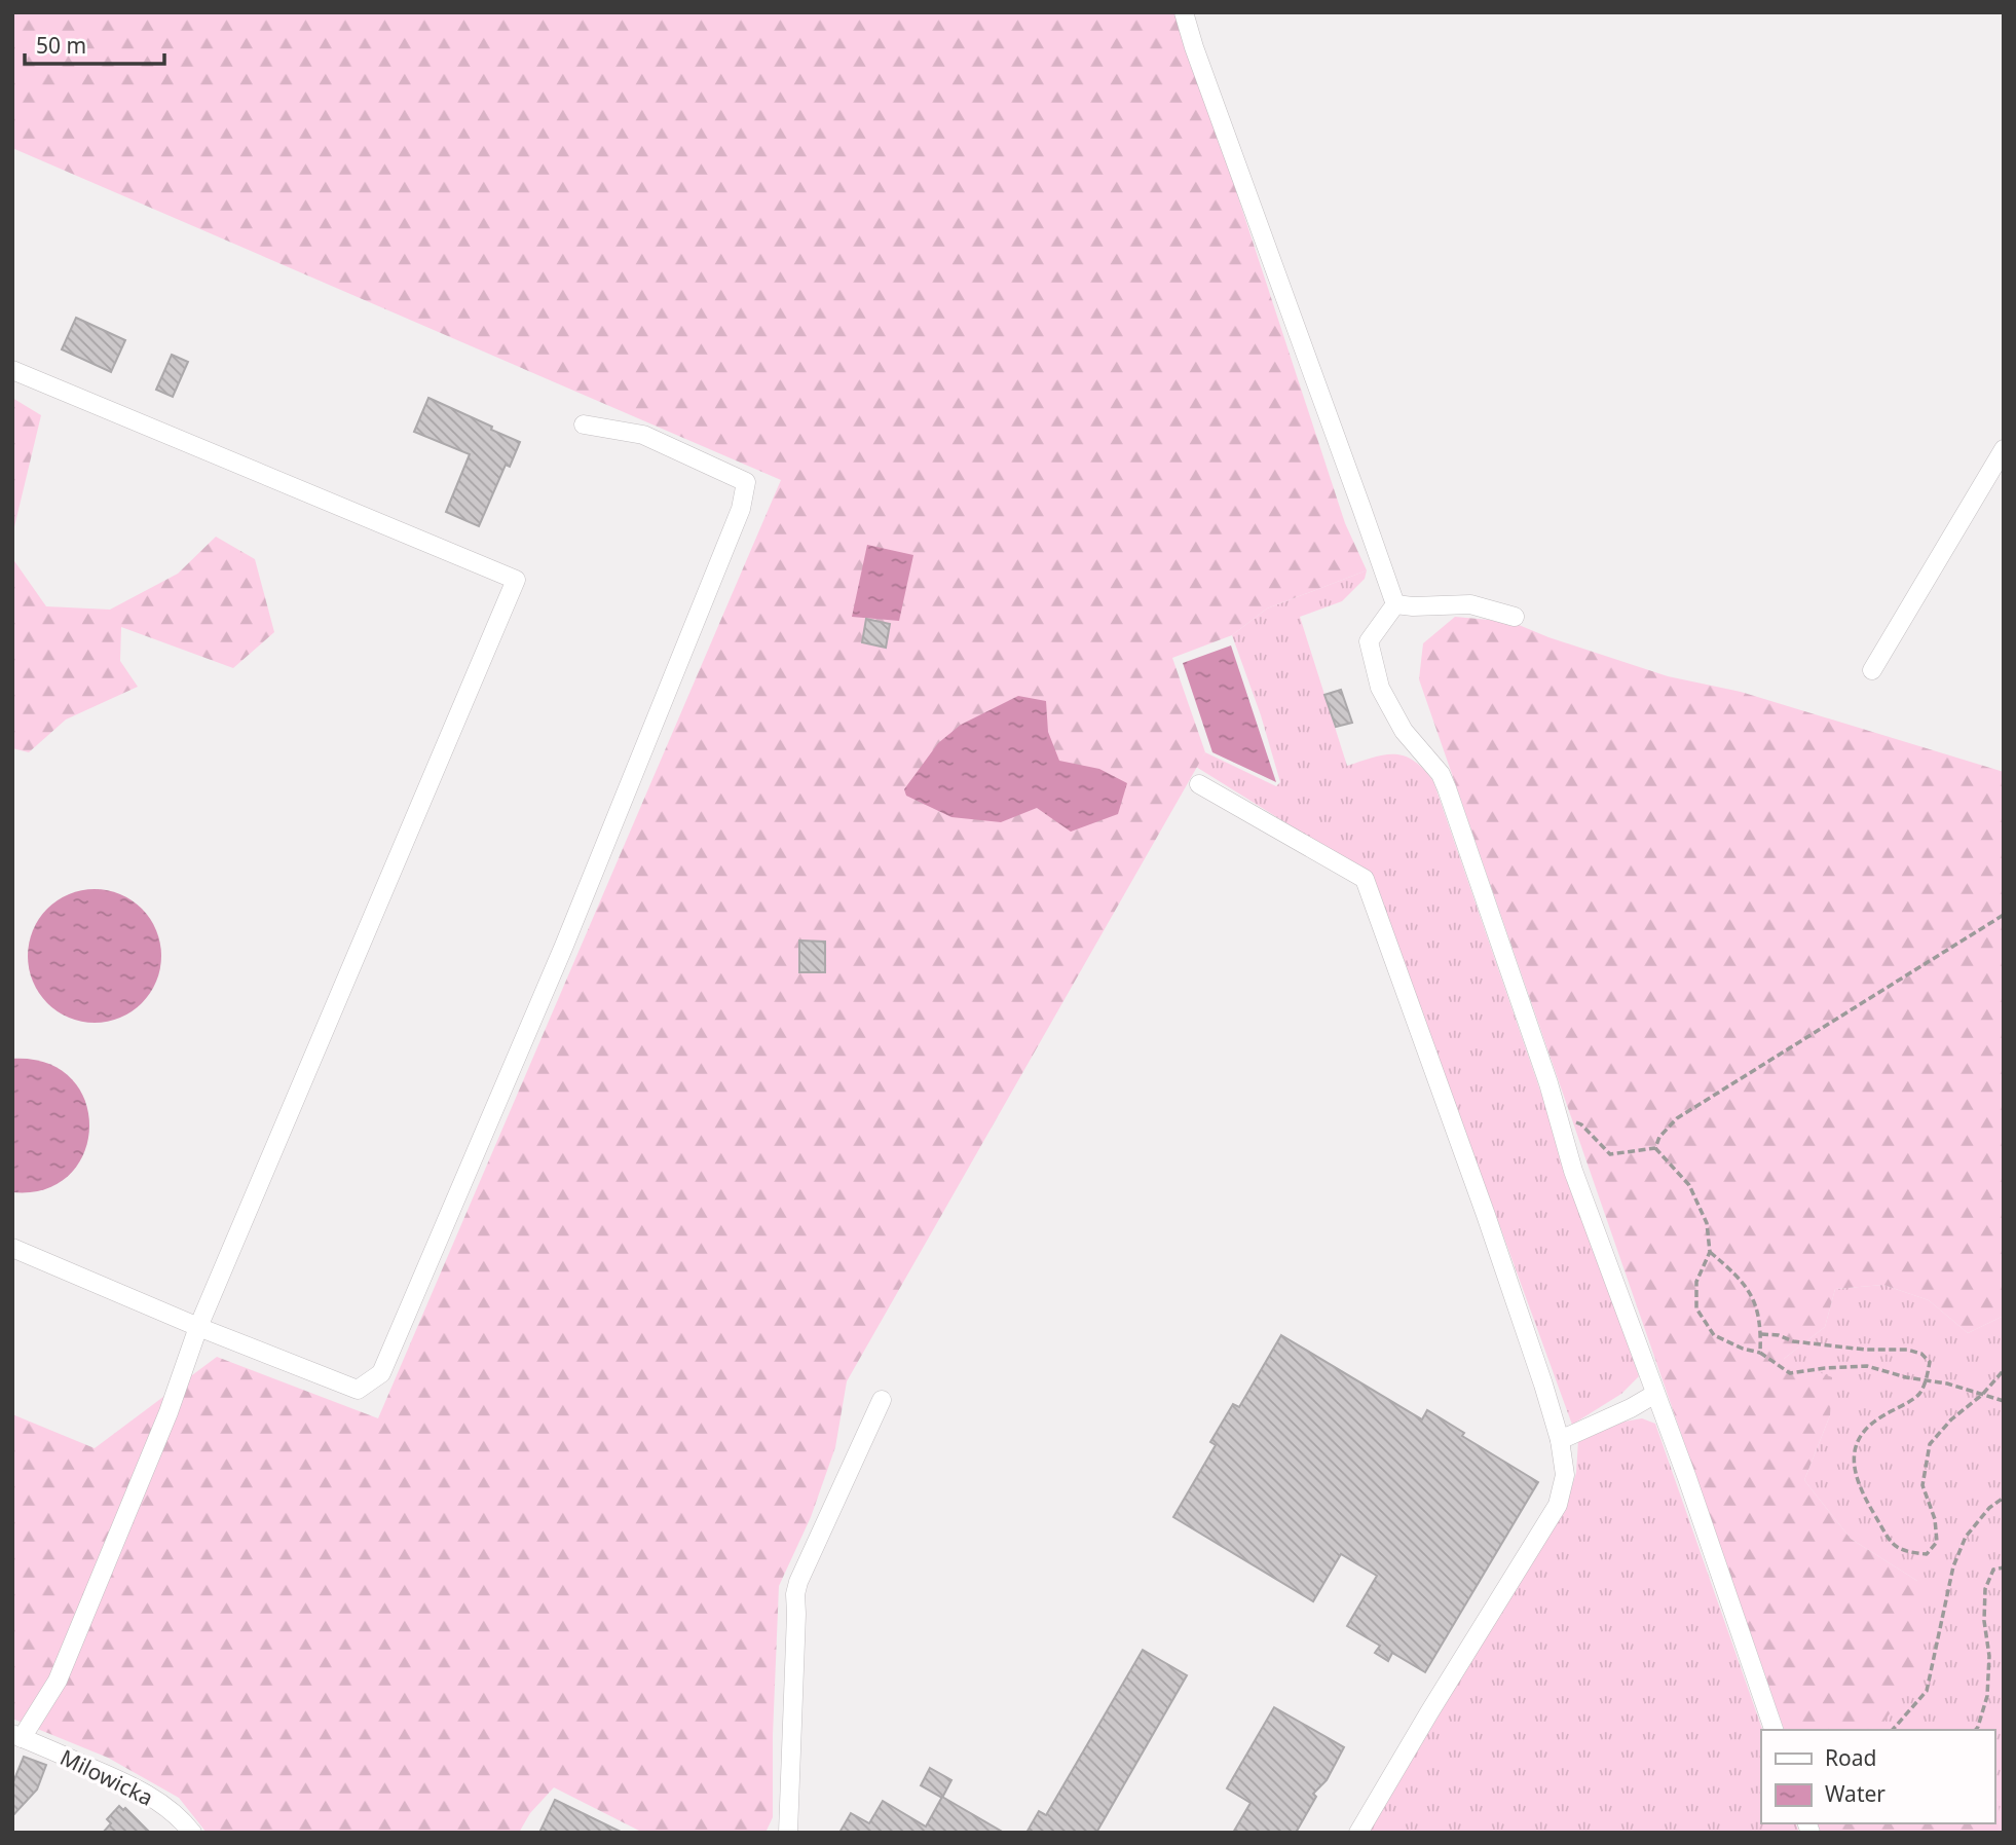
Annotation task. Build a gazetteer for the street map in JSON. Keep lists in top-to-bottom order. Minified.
{"streets":{"street":["Milowicka"]},"legend":["Road","Water"],"scale_bar":"50 m"}
